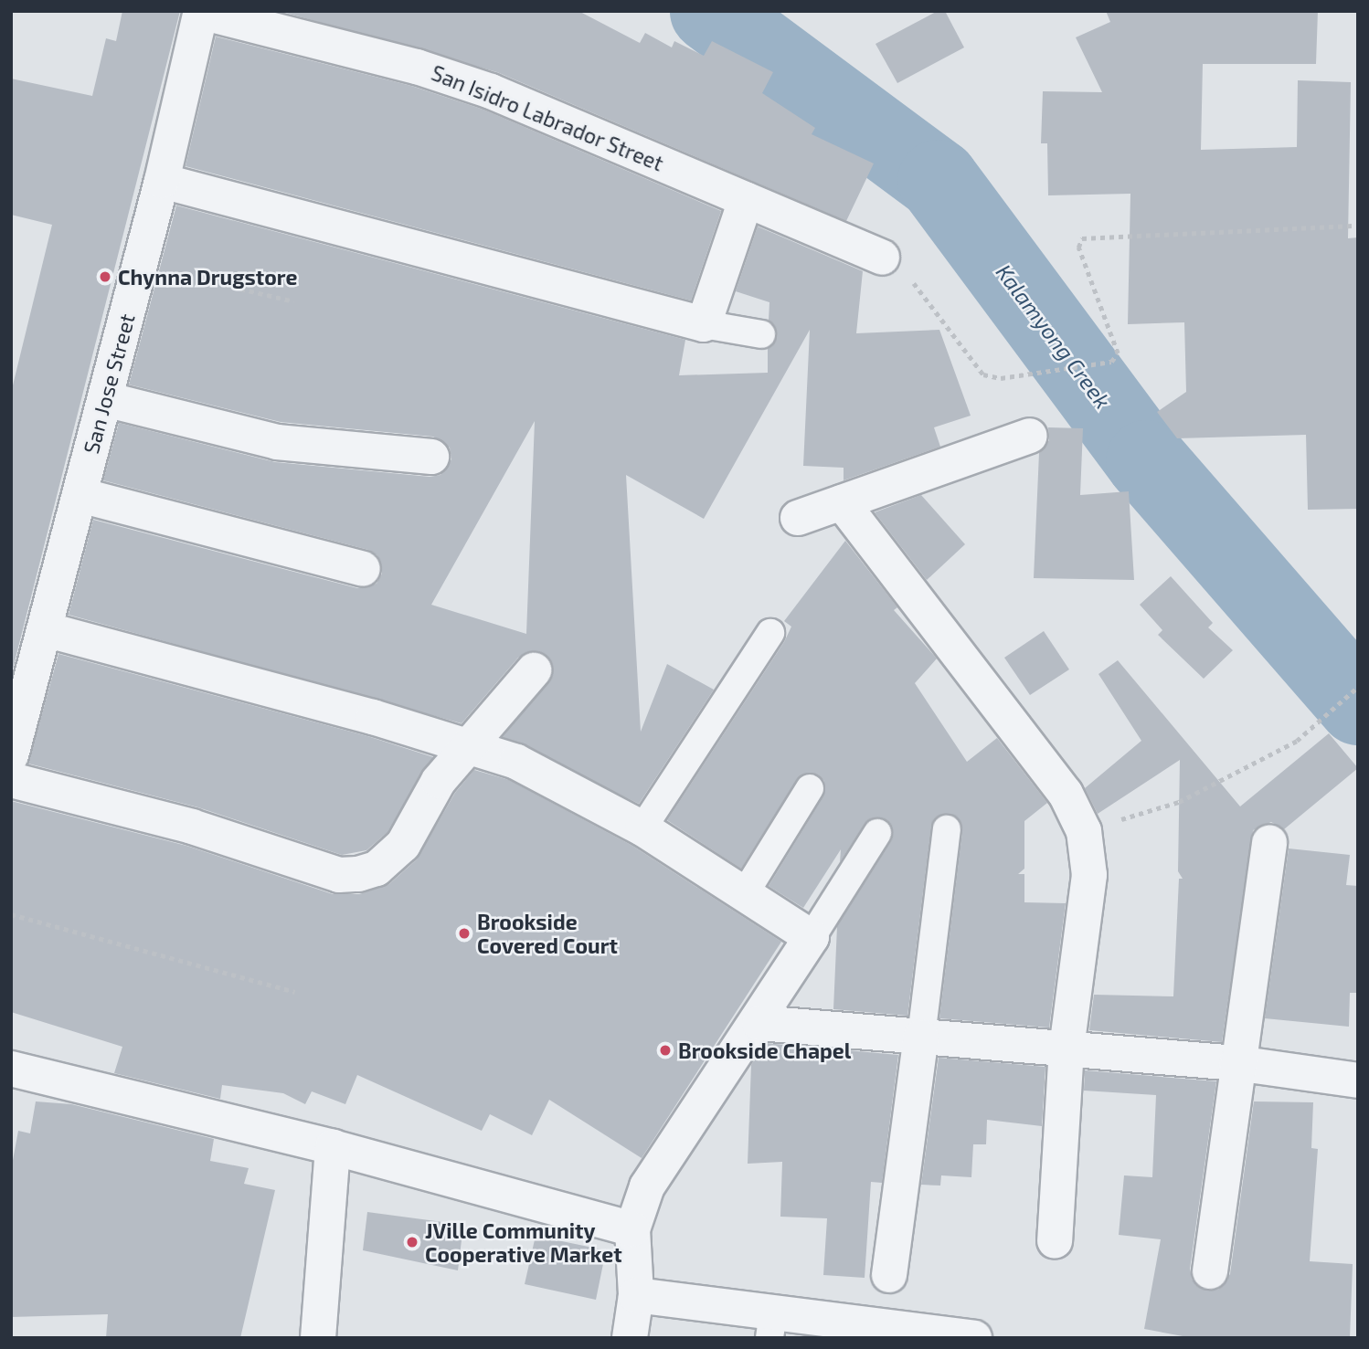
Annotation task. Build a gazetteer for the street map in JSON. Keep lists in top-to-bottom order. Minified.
{"streets":{"street":["San Isidro Labrador Street","San Jose Street"]},"crossings":[["San Isidro Labrador Street","San Jose Street"]],"water":["Kalamyong Creek"],"places":["Chynna Drugstore","Brookside Covered Court","Brookside Chapel","JVille Community Cooperative Market"]}
